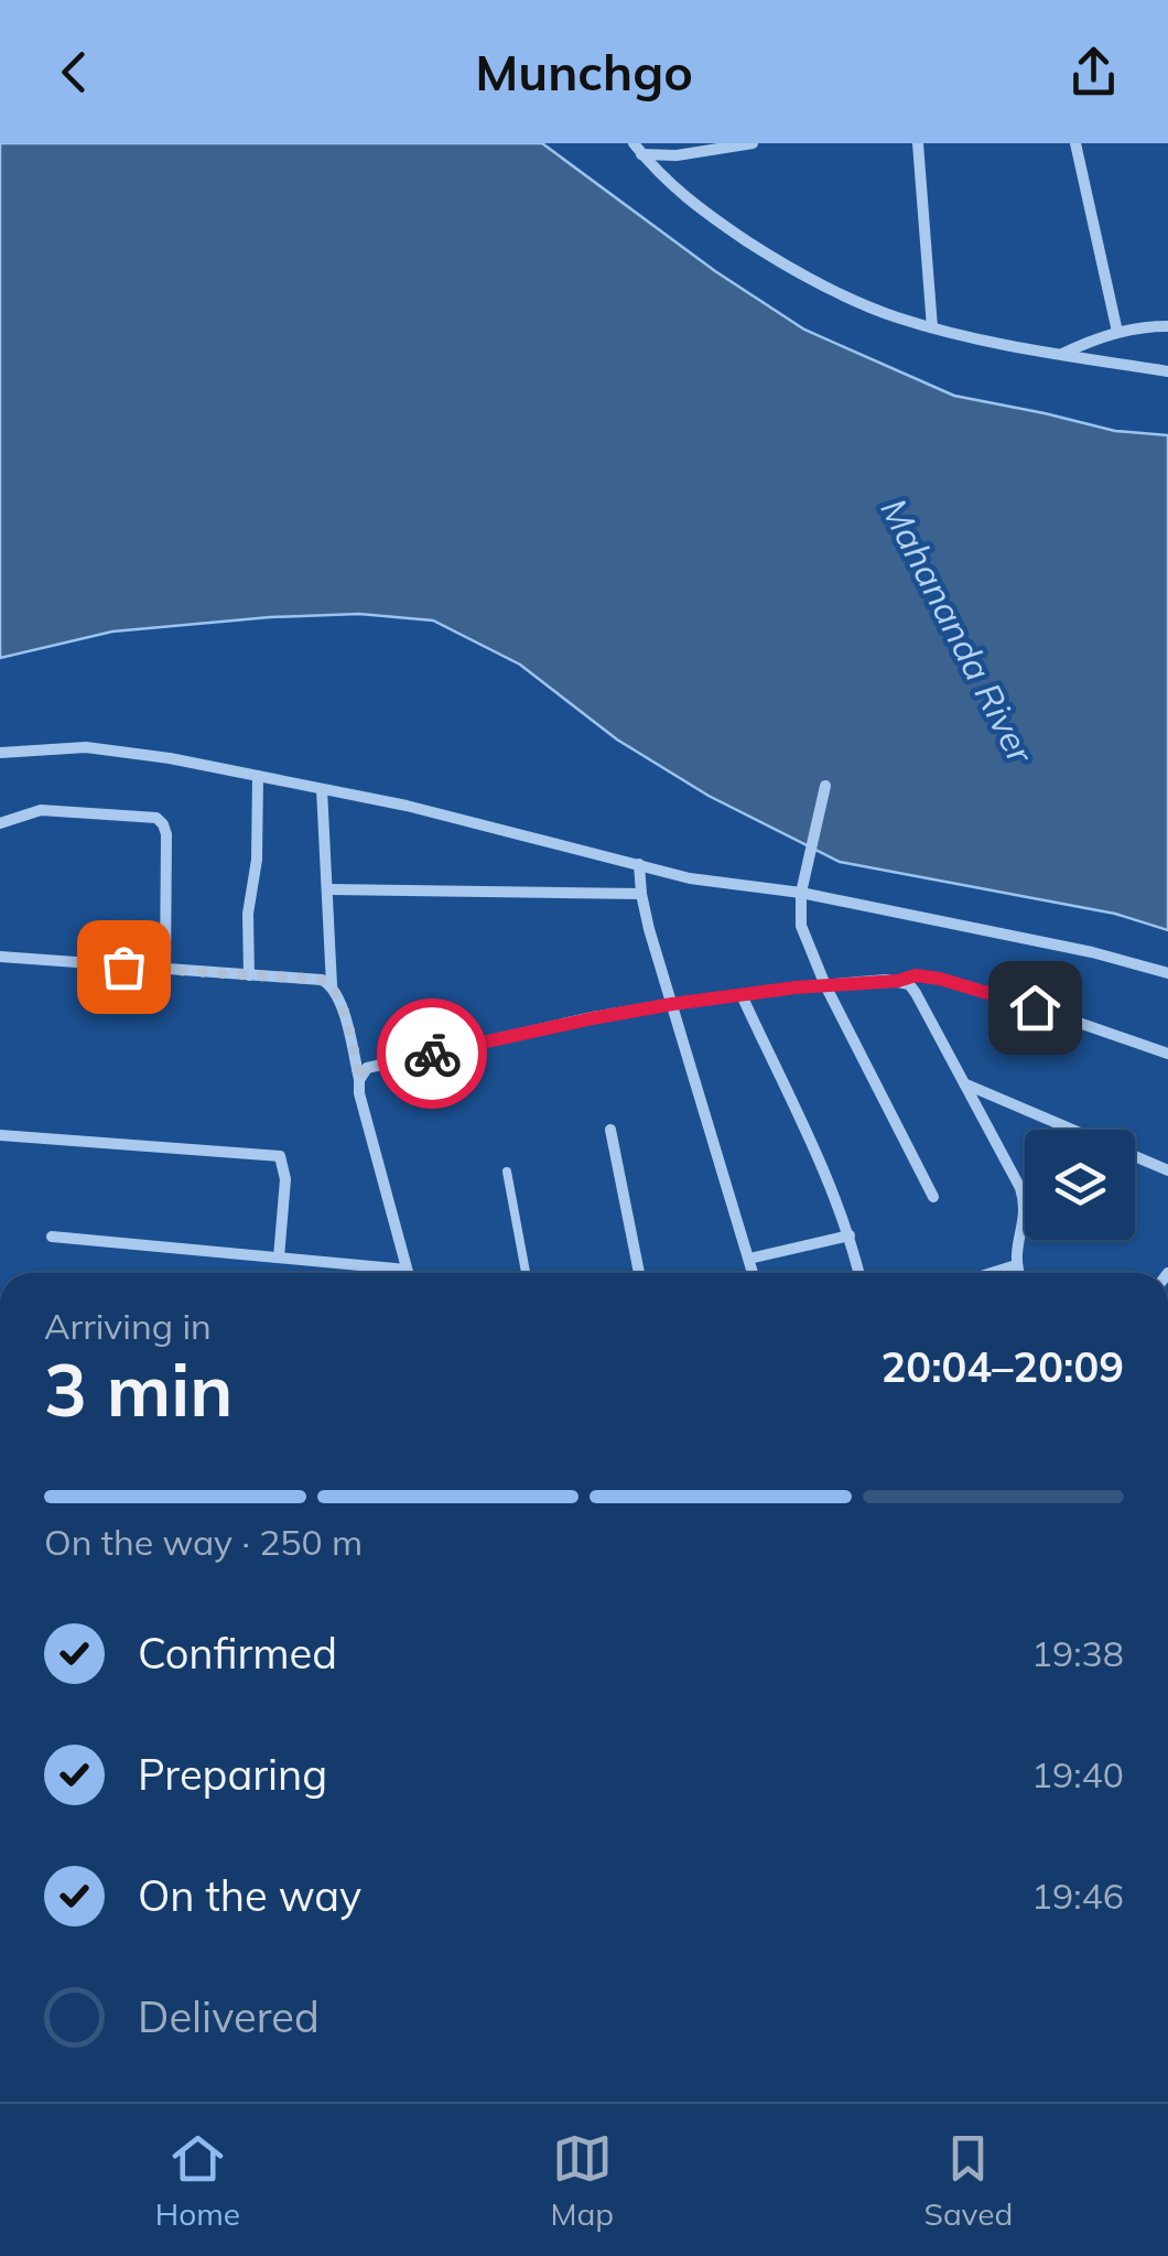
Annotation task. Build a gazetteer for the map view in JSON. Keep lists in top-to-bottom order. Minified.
{"water":["Mahananda River"],"page":{"header":"Munchgo","heading":["3 min","Arriving in","20:04–20:09"],"bar":"On the way · 250 m","list":[["Confirmed","19:38"],["Preparing","19:40"],["On the way","19:46"],"Delivered"],"tabs":["Home","Map","Saved"]}}
